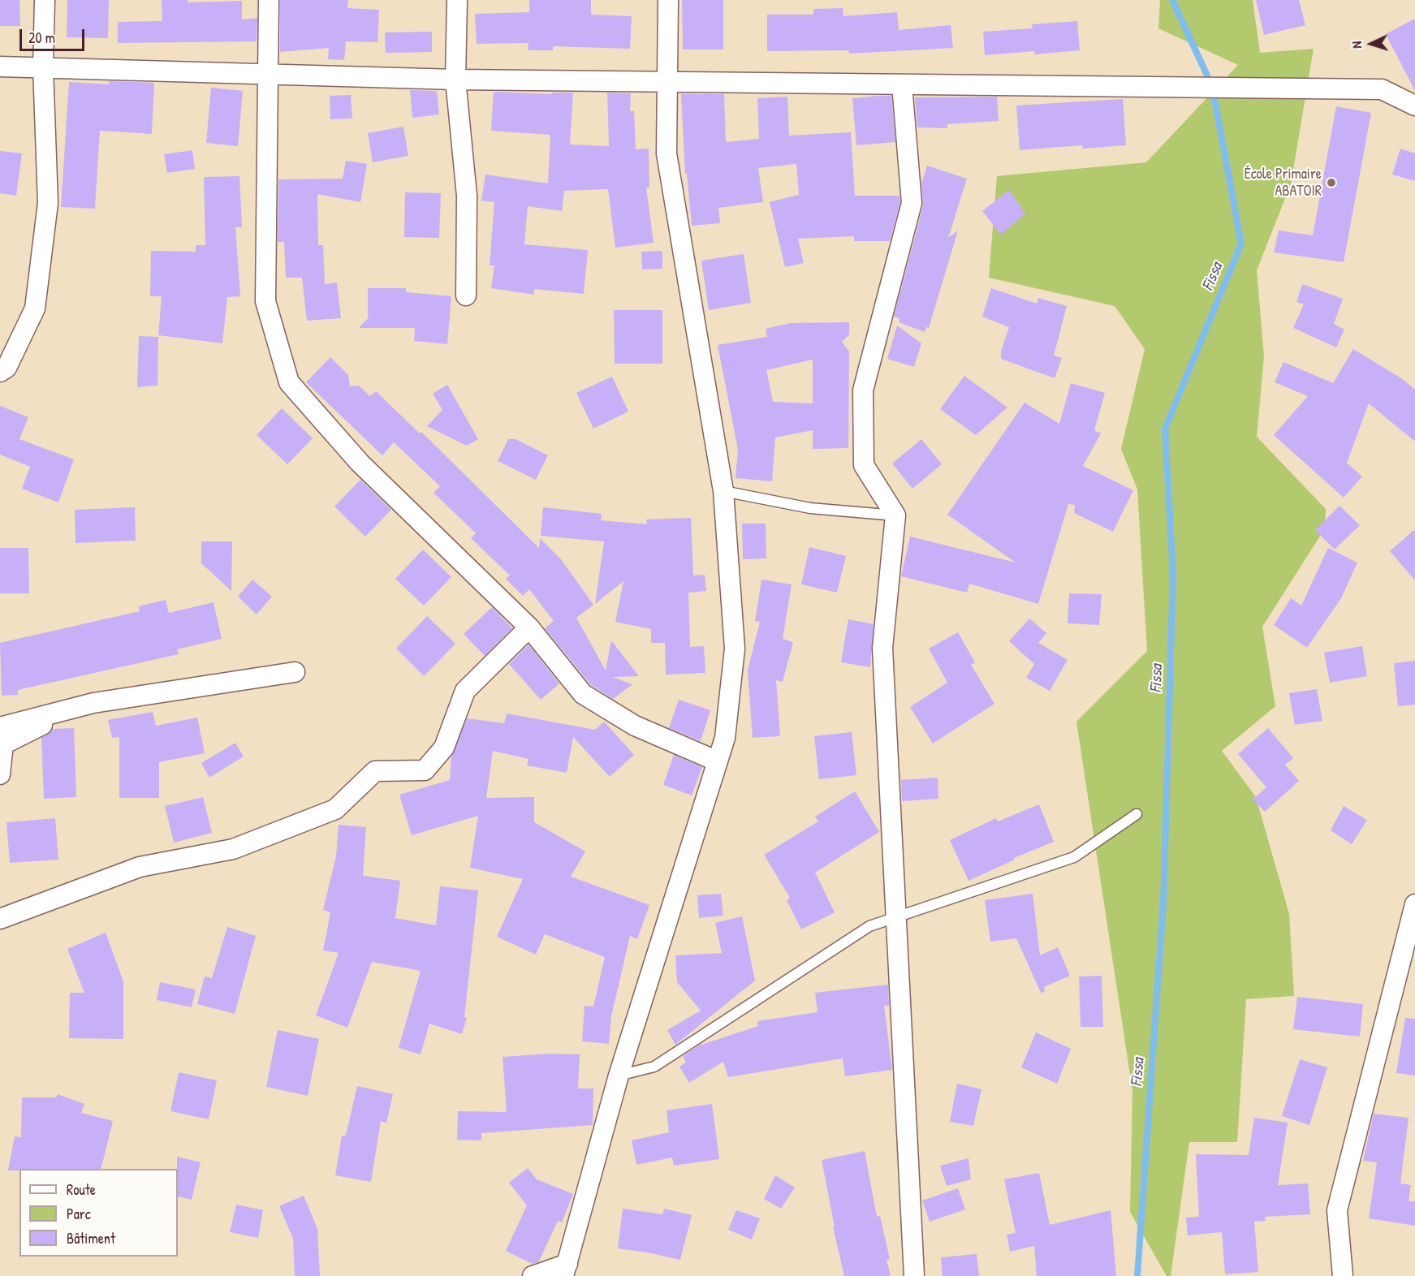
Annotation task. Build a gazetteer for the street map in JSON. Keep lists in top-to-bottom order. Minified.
{"water":["Fissa"],"places":["École Primaire ABATOIR"],"legend":["Route","Parc","Bâtiment"],"scale_bar":"20 m","north":"left"}
